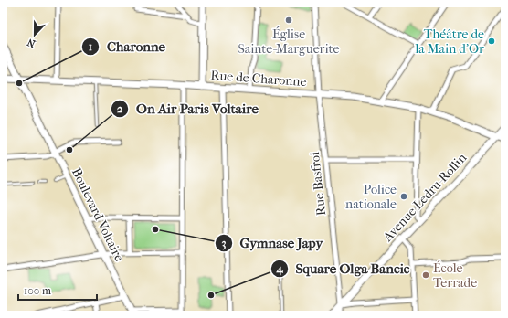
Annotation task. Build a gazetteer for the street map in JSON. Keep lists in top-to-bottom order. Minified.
{"streets":{"street":["Rue de Charonne","Rue Basfroi","Avenue Ledru-Rollin","Boulevard Voltaire"]},"crossings":[["Rue de Charonne","Rue Basfroi"],["Rue de Charonne","Avenue Ledru-Rollin"],["Rue de Charonne","Boulevard Voltaire"],["Rue Basfroi","Avenue Ledru-Rollin"]],"places":["Église Sainte-Marguerite","Théâtre de la Main d'Or","Charonne","On Air Paris Voltaire","Police nationale","Gymnase Japy","École Terrade","Square Olga Bancic"],"scale_bar":"100 m","north":"bottom"}
